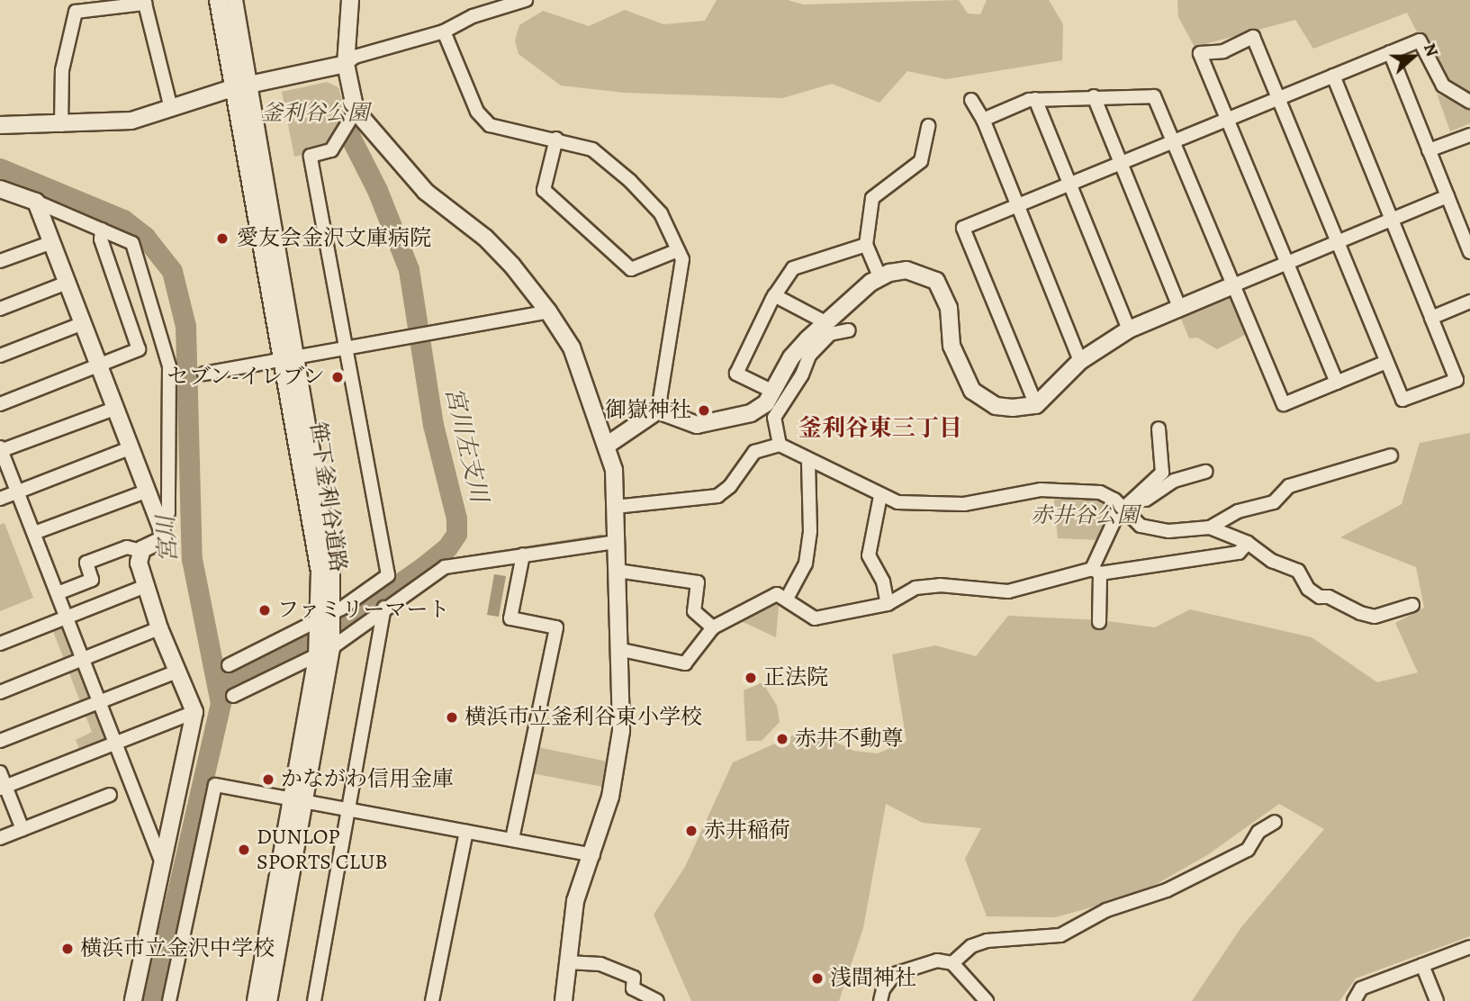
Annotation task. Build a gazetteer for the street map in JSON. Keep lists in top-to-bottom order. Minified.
{"streets":{"street":["笹下釜利谷道路"]},"districts":["釜利谷東三丁目"],"water":["宮川左支川","宮川"],"parks":["釜利谷公園","赤井谷公園"],"places":["愛友会金沢文庫病院","セブン-イレブン","御嶽神社","ファミリーマート","正法院","横浜市立釜利谷東小学校","赤井不動尊","かながわ信用金庫","赤井稲荷","DUNLOP SPORTS CLUB","横浜市立金沢中学校","浅間神社"],"north":"right"}
